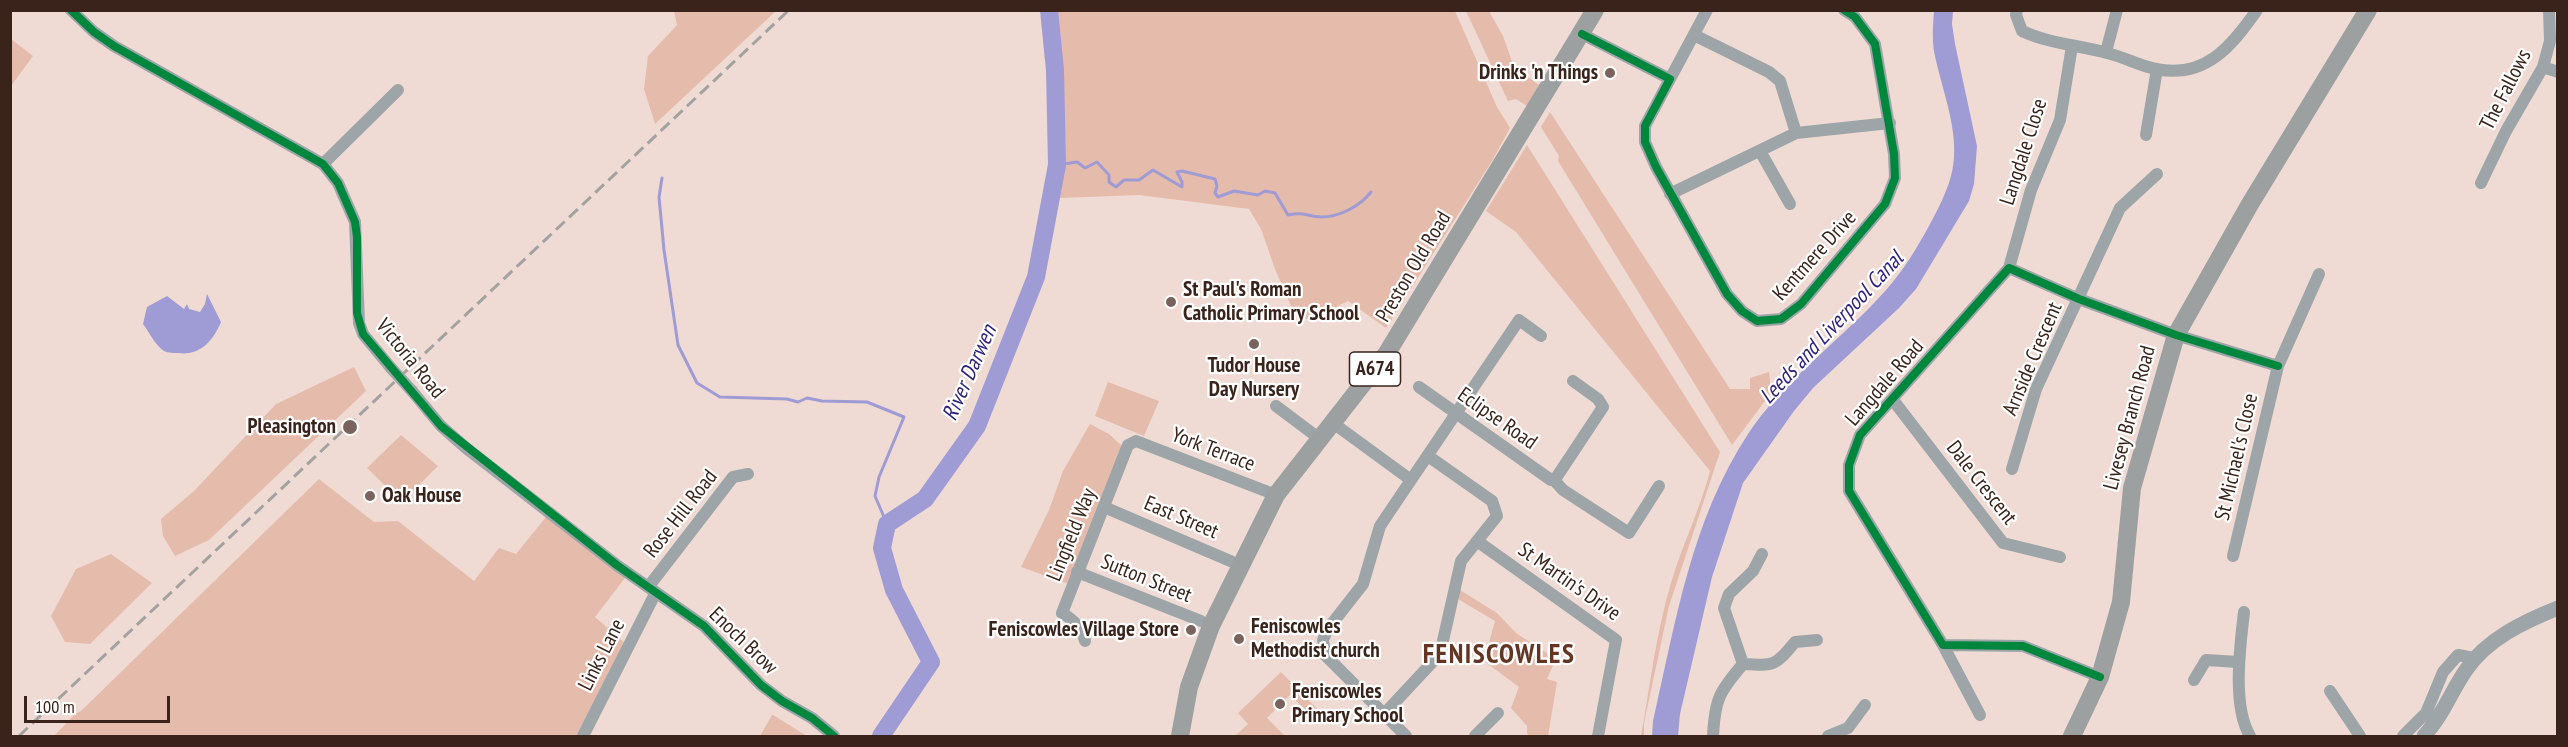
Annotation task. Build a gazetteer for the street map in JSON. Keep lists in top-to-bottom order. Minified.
{"streets":{"main road":["Preston Old Road","A674","Livesey Branch Road"],"street":["The Fallows","Langdale Close","Kentmere Drive","Victoria Road","Arnside Crescent","Langdale Road","Eclipse Road","York Terrace","St Michael's Close","Dale Crescent","Rose Hill Road","East Street","Lingfield Way","Sutton Street","St Martin's Drive","Enoch Brow","Links Lane"]},"crossings":[["Langdale Close","Langdale Road"],["Preston Old Road","York Terrace"],["Preston Old Road","East Street"],["Victoria Road","Enoch Brow"],["Langdale Road","Dale Crescent"],["York Terrace","Lingfield Way"],["Rose Hill Road","Enoch Brow"],["Rose Hill Road","Links Lane"],["East Street","Lingfield Way"],["Lingfield Way","Sutton Street"],["Enoch Brow","Links Lane"]],"districts":["FENISCOWLES"],"water":["Leeds and Liverpool Canal","River Darwen"],"places":["Drinks 'n Things","St Paul's Roman Catholic Primary School","Tudor House Day Nursery","Pleasington","Oak House","Feniscowles Village Store","Feniscowles Methodist church","Feniscowles Primary School"],"scale_bar":"100 m"}
